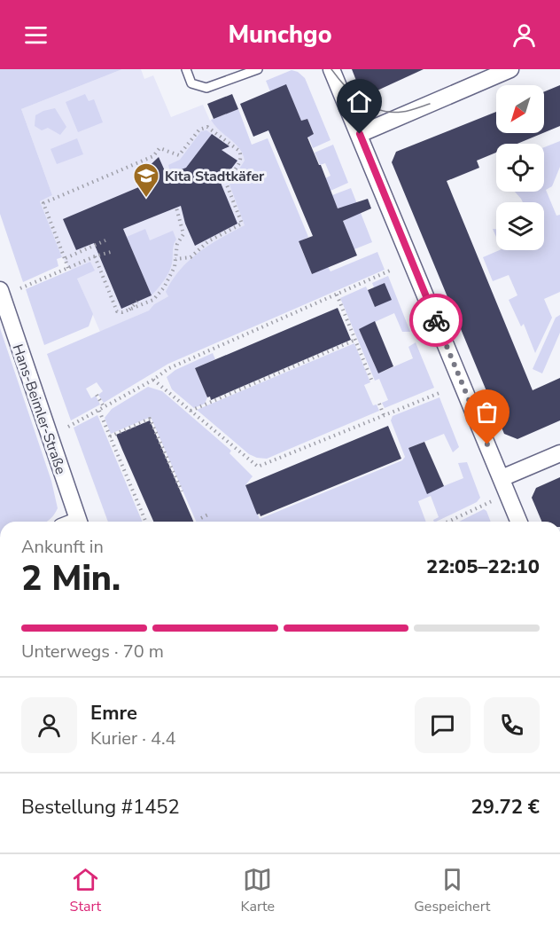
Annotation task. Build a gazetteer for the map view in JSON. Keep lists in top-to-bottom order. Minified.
{"streets":{"street":["Hans-Beimler-Straße"]},"places":{"school or university":["Kita Stadtkäfer"]},"north":"bottom left","page":{"header":"Munchgo","heading":["2 Min.","Ankunft in","22:05–22:10"],"panel":["Emre","Kurier · 4.4","Bestellung #1452","29.72 €"],"bar":"Unterwegs · 70 m","tabs":["Start","Karte","Gespeichert"]}}
